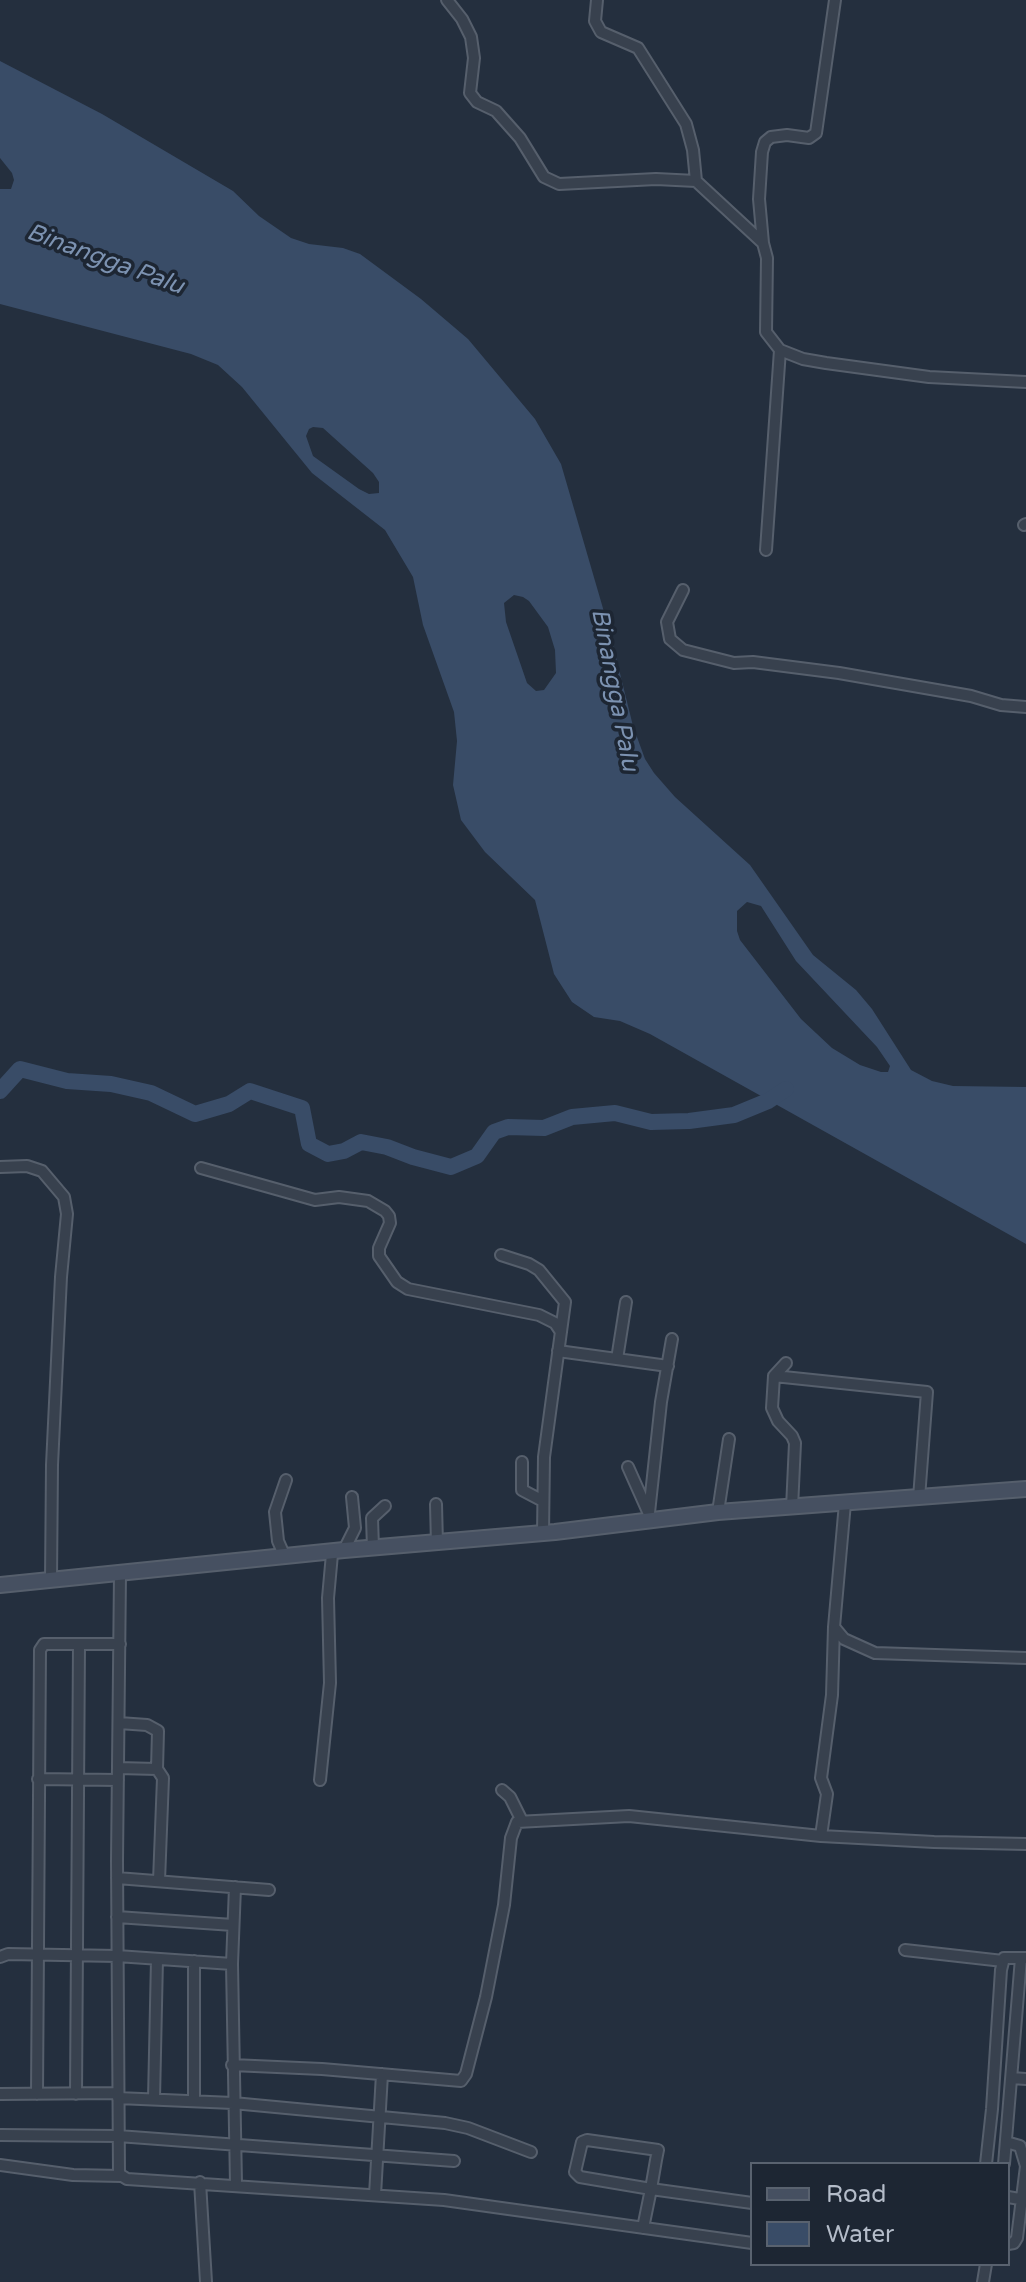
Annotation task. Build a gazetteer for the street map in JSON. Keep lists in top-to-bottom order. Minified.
{"water":["Binangga Palu"],"legend":["Road","Water"]}
